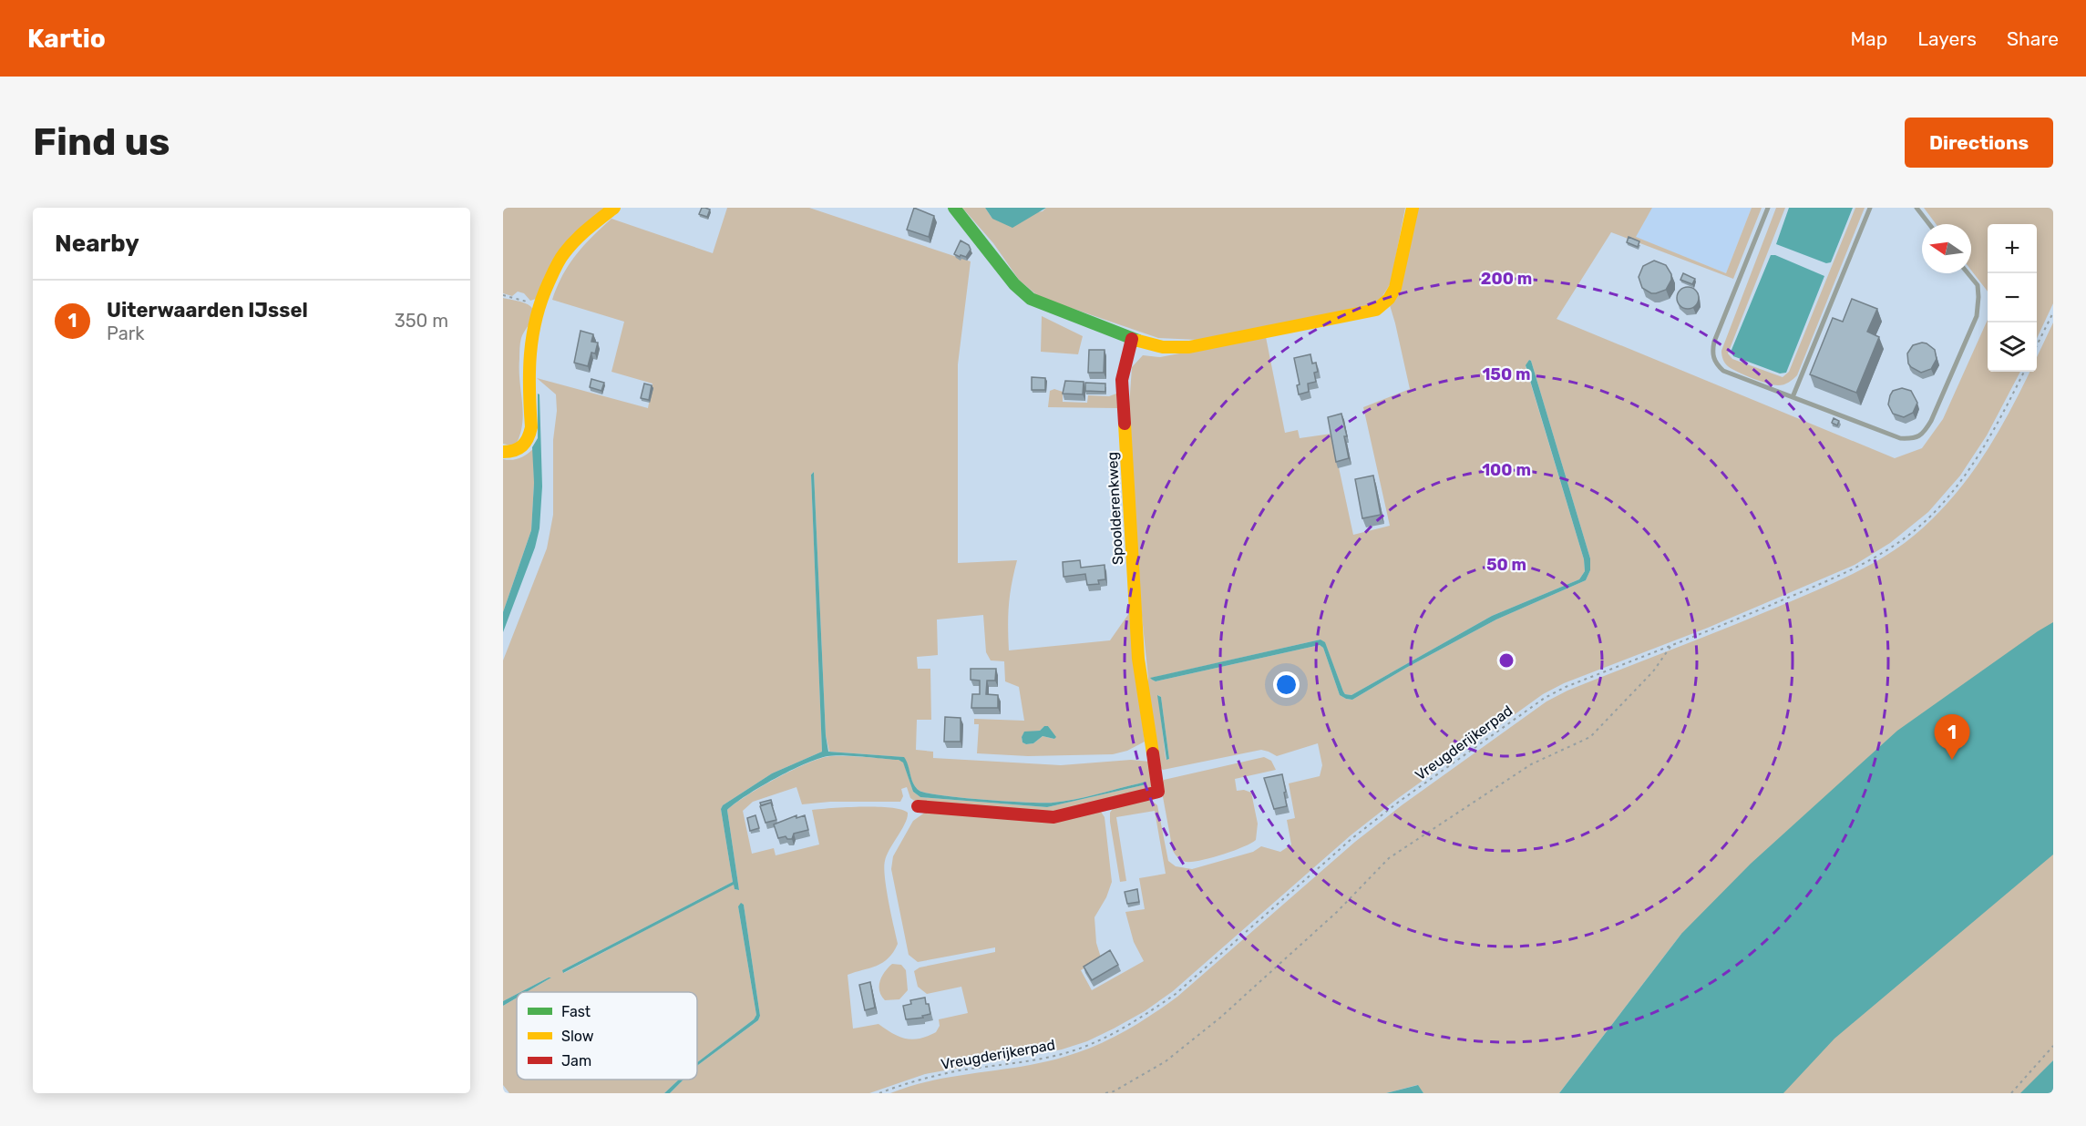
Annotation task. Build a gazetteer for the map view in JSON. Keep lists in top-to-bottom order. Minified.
{"streets":{"street":["Spoolderenkweg"],"path":["Vreugderijkerpad"]},"legend":["Fast","Slow","Jam"],"north":"left","page":{"header":"Kartio","nav":["Map","Layers","Share"],"buttons":"Directions","title":"Find us","heading":"Nearby","map_buttons":["+","−"],"list":[{"mark":"1","name":"Uiterwaarden IJssel","note":"Park","value":"350 m"}],"pins":"1"},"rings":["200 m","150 m","100 m","50 m"]}
